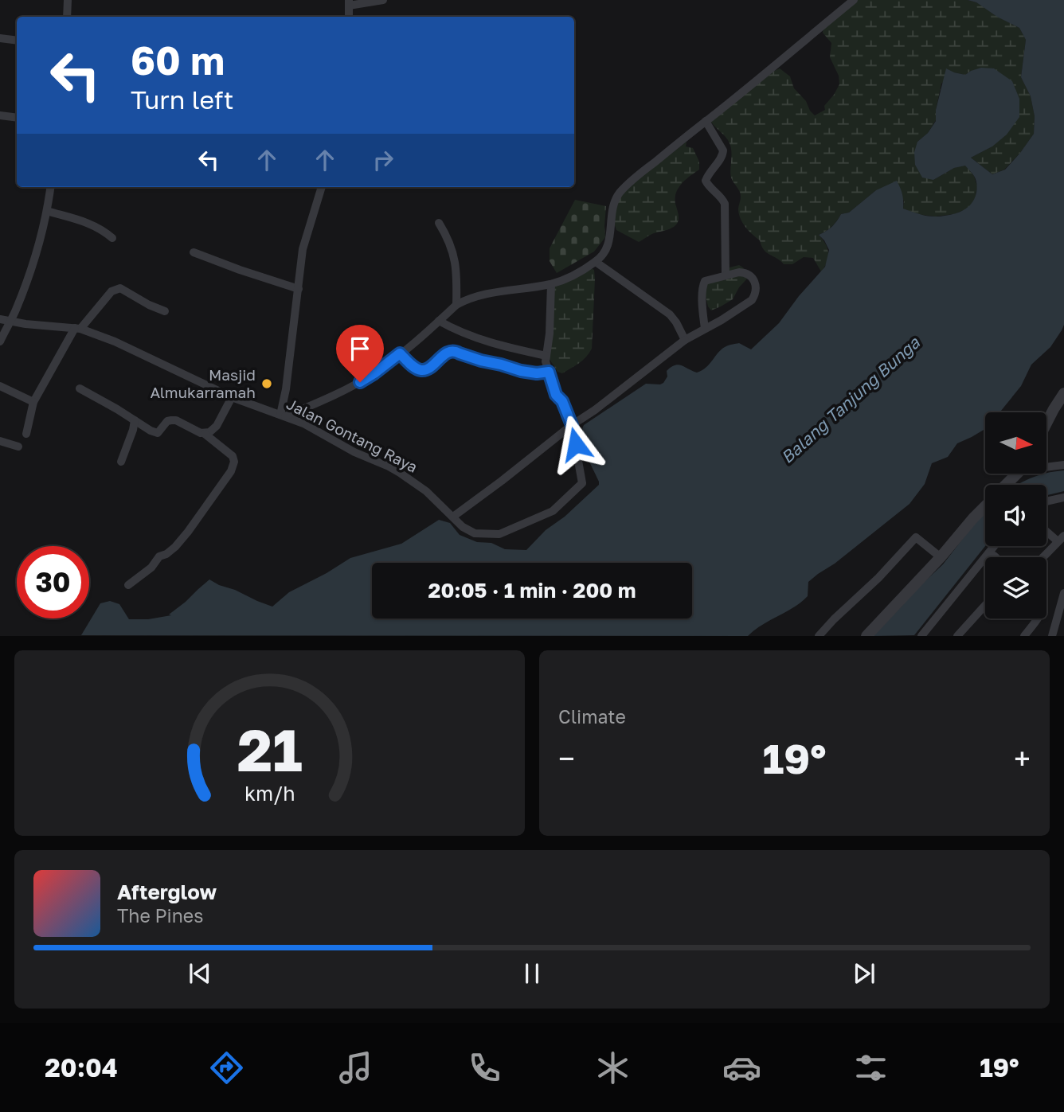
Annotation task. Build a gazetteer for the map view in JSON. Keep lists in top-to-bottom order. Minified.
{"streets":{"street":["Jalan Gontang Raya"]},"water":["Balang Tanjung Bunga"],"places":["Masjid Almukarramah"],"north":"right","page":{"turn":["60 m","Turn left"],"limit":"30","trip":"20:05 · 1 min · 200 m","tile":"Climate","heat":["−","19°","+"],"song":["Afterglow","The Pines"],"tabs":["20:04","19°"],"gauge":["21","km/h"]}}
